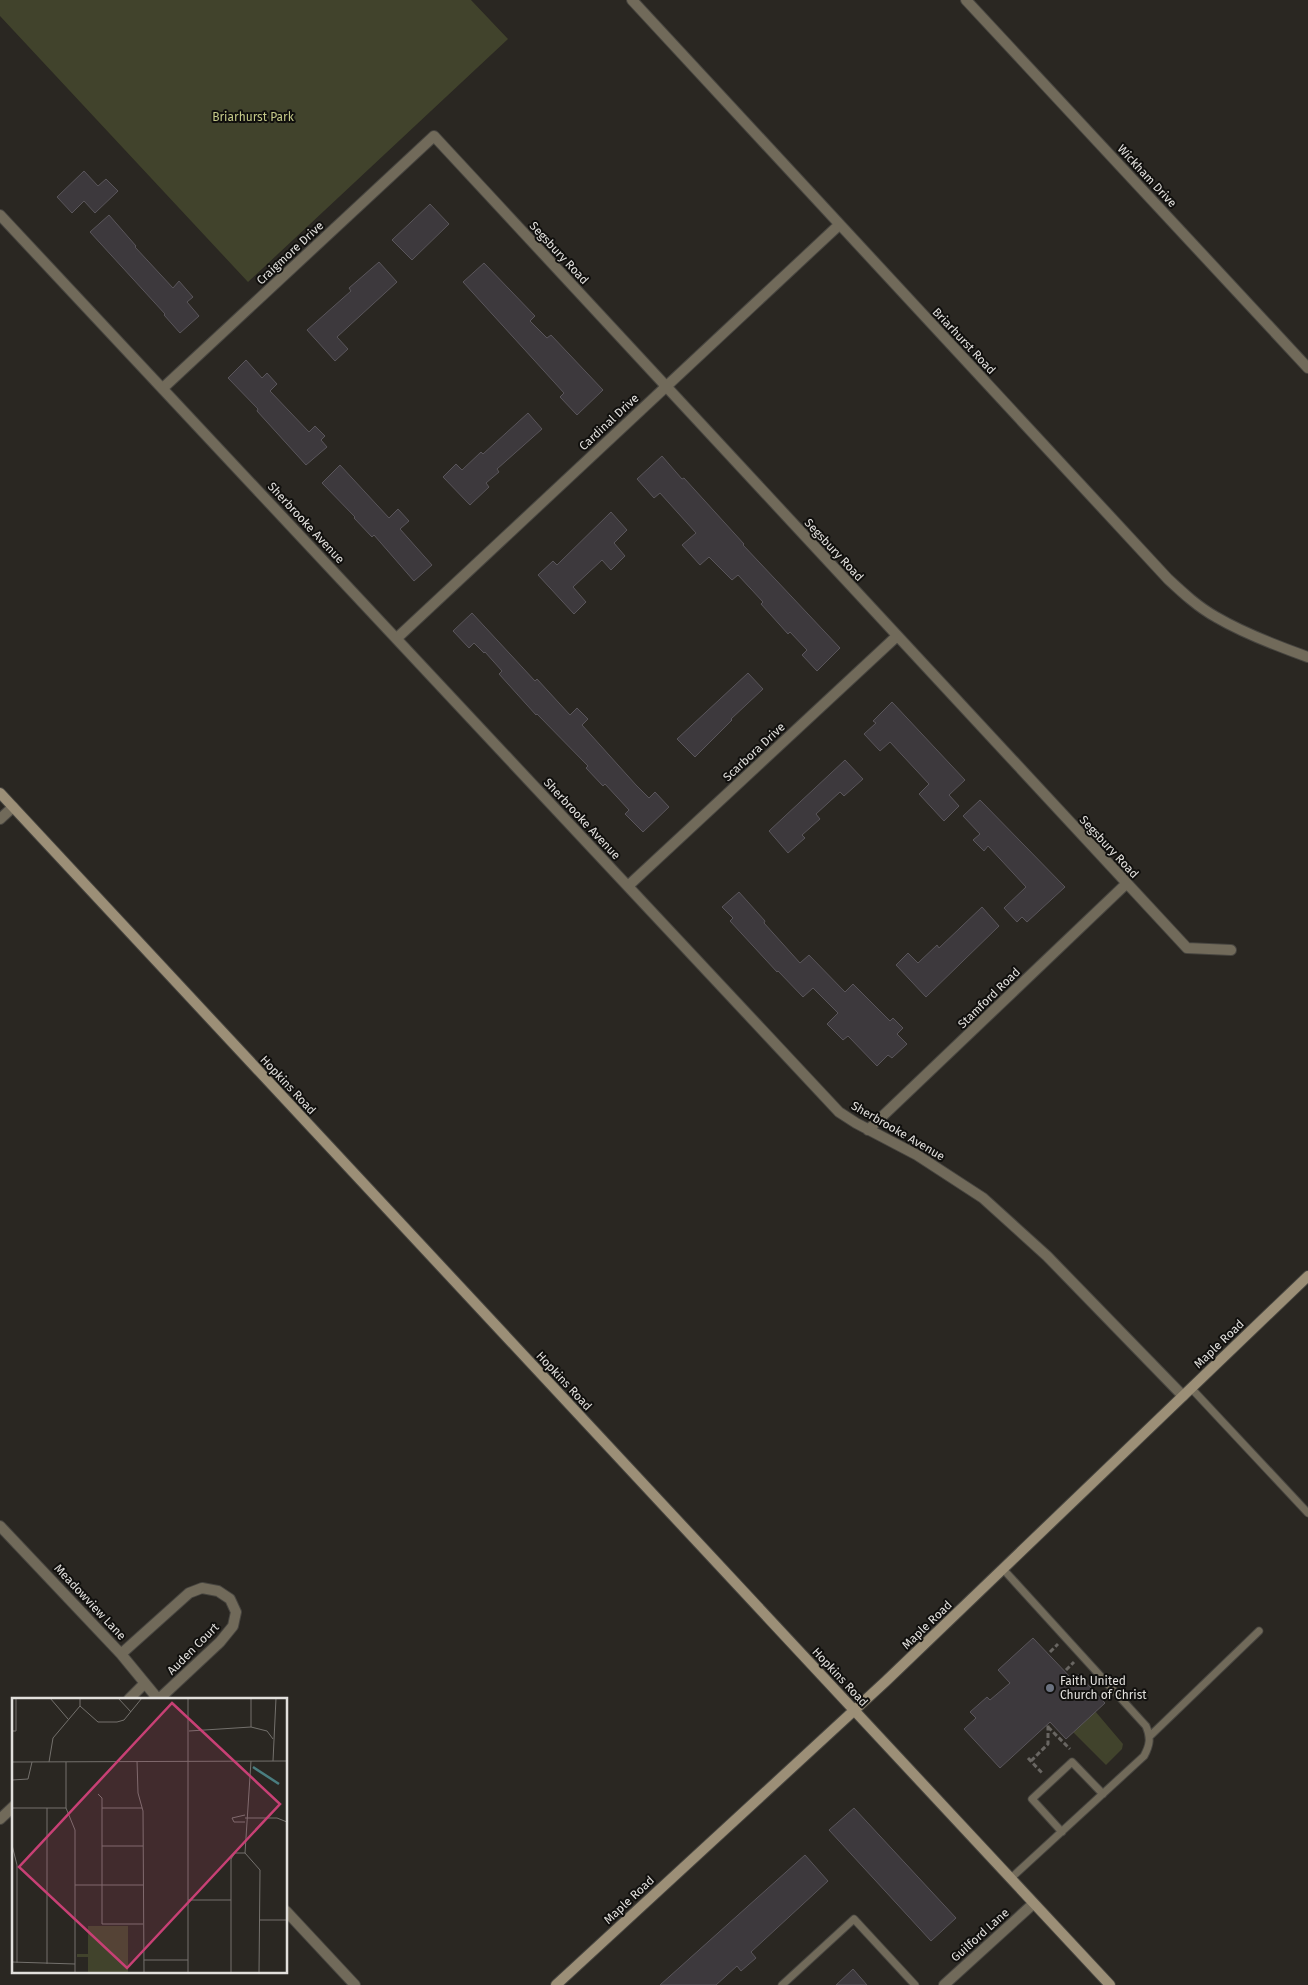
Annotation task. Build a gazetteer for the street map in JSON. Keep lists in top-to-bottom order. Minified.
{"streets":{"street":["Wickham Drive","Craigmore Drive","Segsbury Road","Briarhurst Road","Cardinal Drive","Sherbrooke Avenue","Scarbora Drive","Stamford Road","Hopkins Road","Maple Road","Meadowview Lane","Auden Court","Guilford Lane"]},"crossings":[["Craigmore Drive","Segsbury Road"],["Craigmore Drive","Sherbrooke Avenue"],["Segsbury Road","Cardinal Drive"],["Segsbury Road","Scarbora Drive"],["Segsbury Road","Stamford Road"],["Briarhurst Road","Cardinal Drive"],["Cardinal Drive","Sherbrooke Avenue"],["Sherbrooke Avenue","Scarbora Drive"],["Sherbrooke Avenue","Stamford Road"],["Sherbrooke Avenue","Maple Road"],["Hopkins Road","Maple Road"],["Hopkins Road","Guilford Lane"],["Meadowview Lane","Auden Court"]],"parks":["Briarhurst Park"],"places":["Faith United Church of Christ"]}
